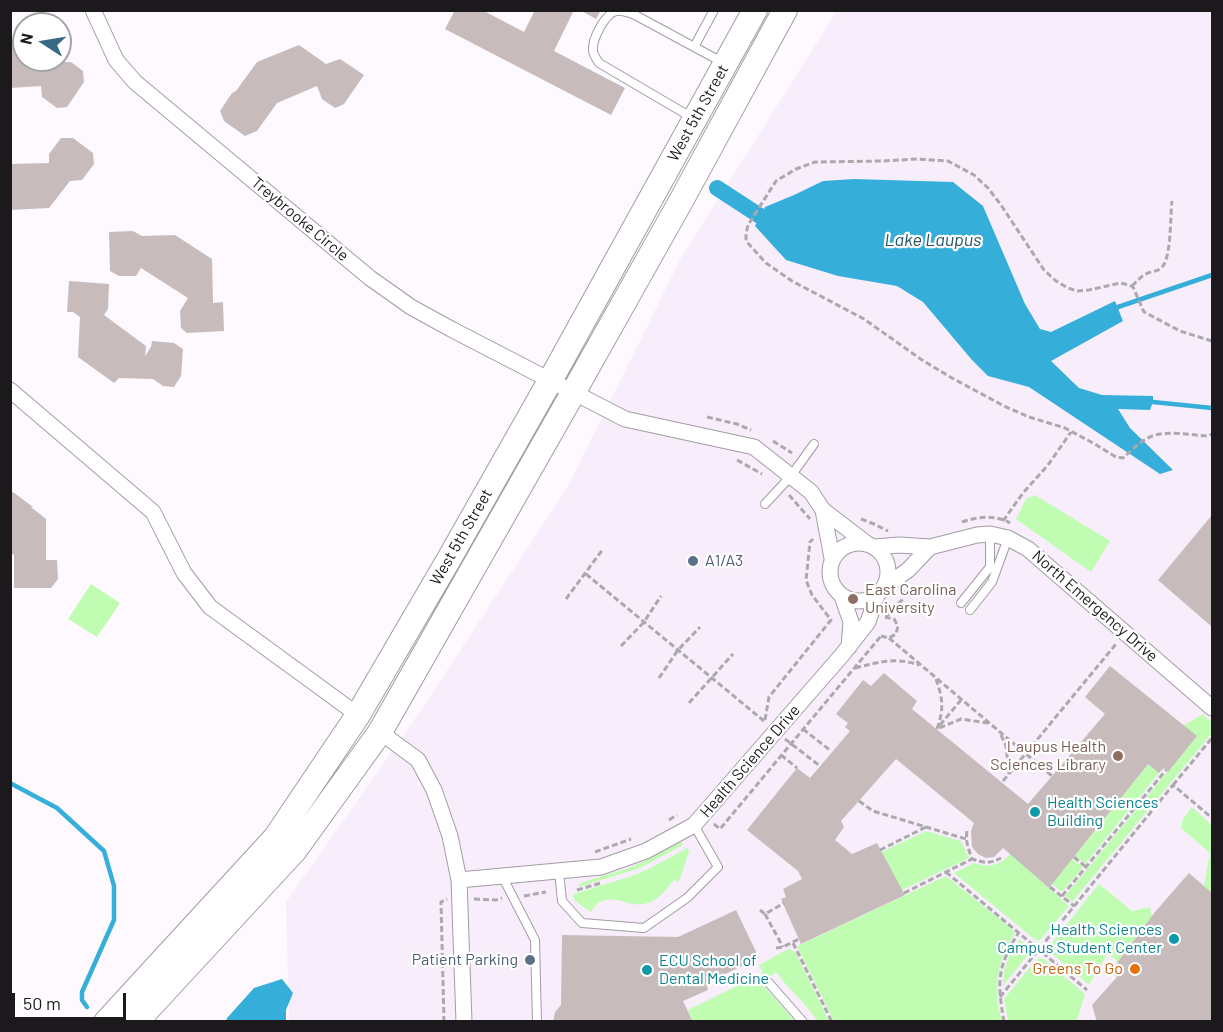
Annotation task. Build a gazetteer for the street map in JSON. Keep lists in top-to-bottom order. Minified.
{"streets":{"main road":["West 5th Street"],"street":["Treybrooke Circle","North Emergency Drive","Health Science Drive"]},"crossings":[["West 5th Street","Treybrooke Circle"],["North Emergency Drive","Health Science Drive"]],"water":["Lake Laupus"],"places":["A1/A3","East Carolina University","Laupus Health Sciences Library","Health Sciences Building","Health Sciences Campus Student Center","Patient Parking","Greens To Go","ECU School of Dental Medicine"],"scale_bar":"50 m","north":"left"}
